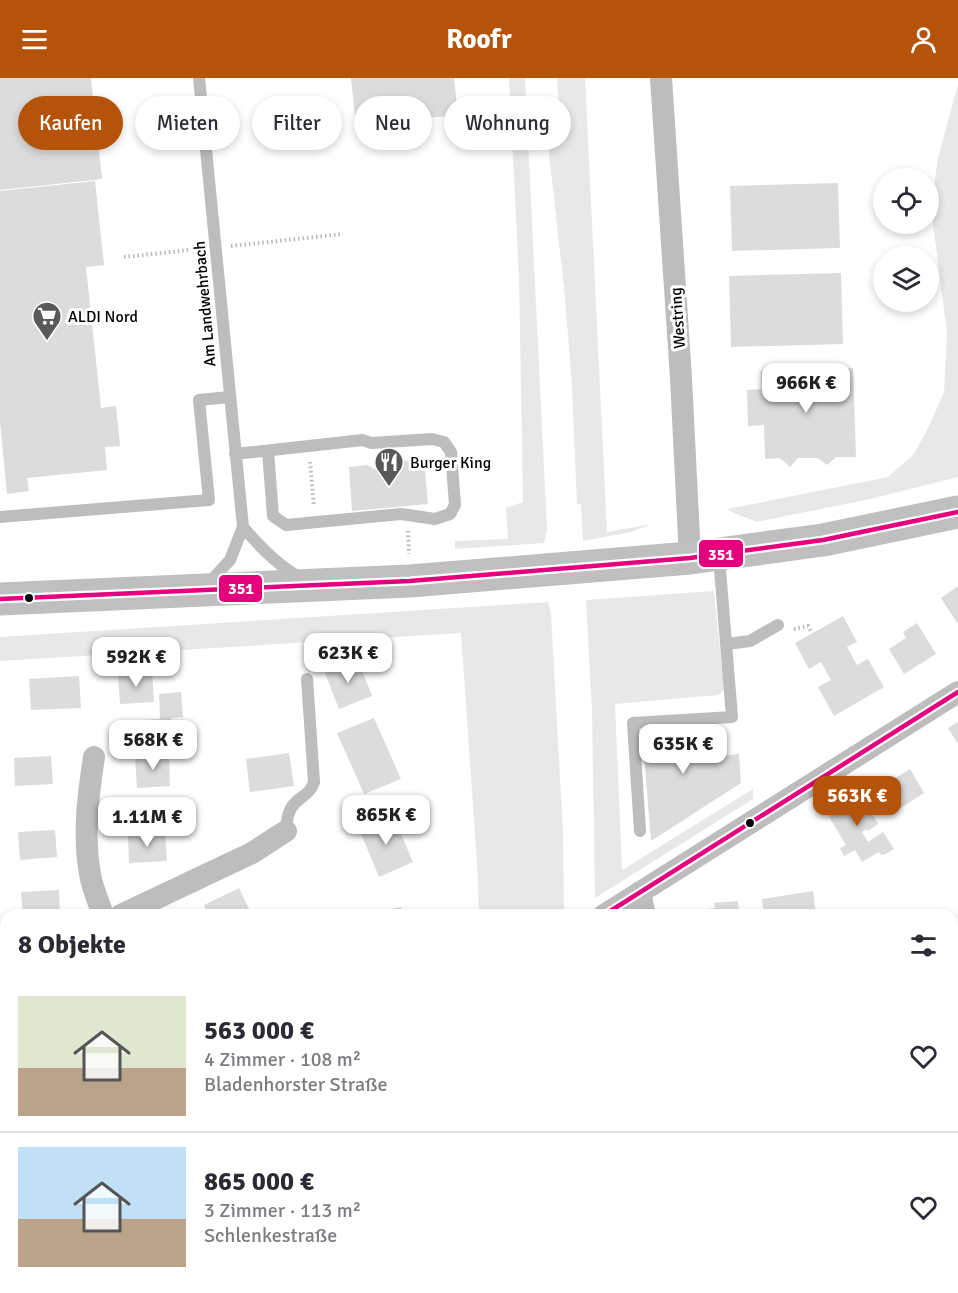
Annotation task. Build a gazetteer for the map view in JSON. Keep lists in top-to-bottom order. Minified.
{"streets":{"street":["Westring"],"lane":["Am Landwehrbach"]},"places":{"supermarket":["ALDI Nord"],"restaurant":["Burger King"]},"lines":["transit line 351"],"page":{"header":"Roofr","chip":["Kaufen","Mieten","Filter","Neu","Wohnung"],"price":["966K €","623K €","592K €","568K €","635K €","563K €","865K €","1.11M €"],"heading":"8 Objekte","list":[{"name":"563 000 €","note":"4 Zimmer · 108 m² · Bladenhorster Straße"},{"name":"865 000 €","note":"3 Zimmer · 113 m² · Schlenkestraße"}]}}
